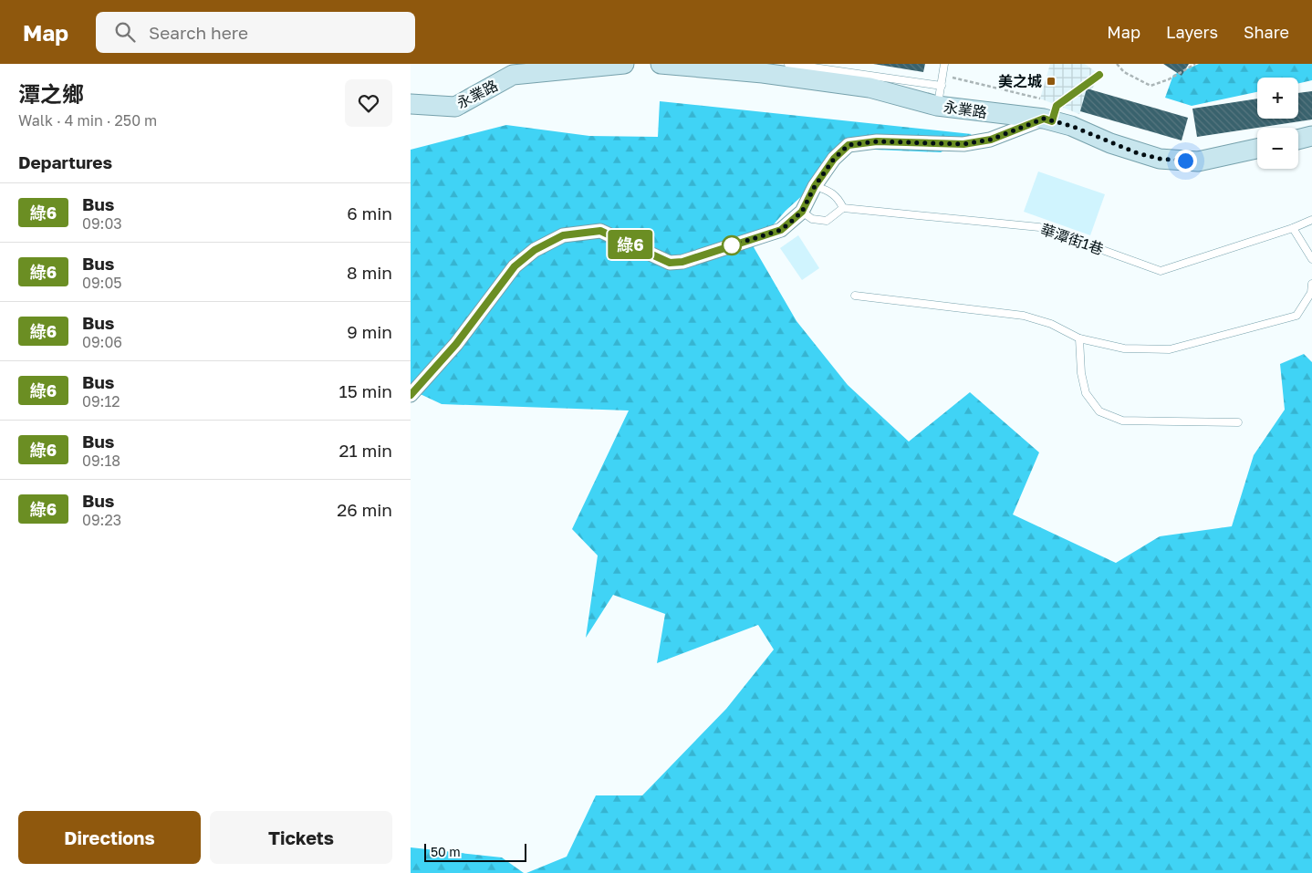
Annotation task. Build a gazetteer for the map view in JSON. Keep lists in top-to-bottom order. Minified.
{"streets":{"street":["永業路"],"lane":["華潭街1巷"]},"places":{"transit":["美之城"]},"lines":["bus line 綠6"],"scale_bar":"50 m","page":{"header":"Map","search":"Search here","nav":["Map","Layers","Share"],"heading":[["潭之鄉","Walk · 4 min · 250 m"],"Departures"],"on_map":"綠6","map_buttons":["+","−"],"list":[{"mark":"綠6","name":"Bus","note":"09:03","value":"6 min"},{"mark":"綠6","name":"Bus","note":"09:05","value":"8 min"},{"mark":"綠6","name":"Bus","note":"09:06","value":"9 min"},{"mark":"綠6","name":"Bus","note":"09:12","value":"15 min"},{"mark":"綠6","name":"Bus","note":"09:18","value":"21 min"},{"mark":"綠6","name":"Bus","note":"09:23","value":"26 min"}],"buttons":["Directions","Tickets"],"scale":"50 m"}}
